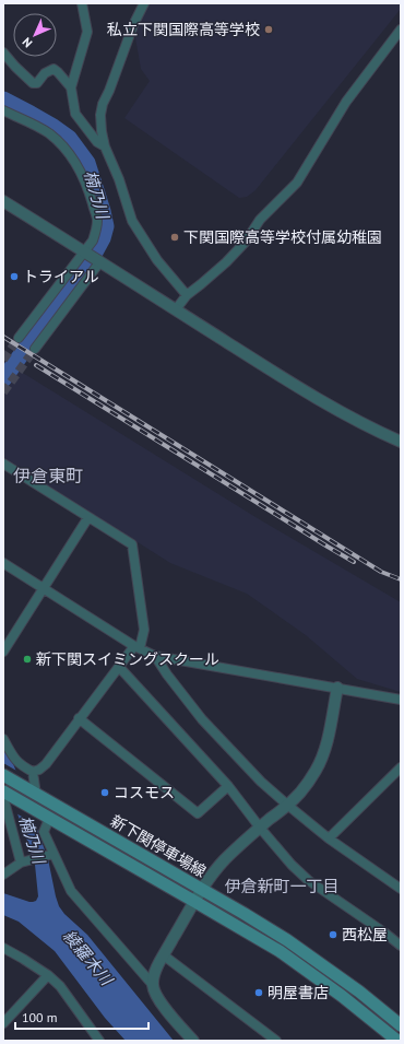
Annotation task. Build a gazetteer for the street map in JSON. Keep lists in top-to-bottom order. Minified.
{"streets":{"main road":["新下関停車場線"]},"districts":["伊倉東町","伊倉新町一丁目"],"water":["楠乃川","綾羅木川"],"places":["私立下関国際高等学校","下関国際高等学校付属幼稚園","トライアル","新下関スイミングスクール","コスモス","西松屋","明屋書店"],"scale_bar":"100 m","north":"bottom left"}
